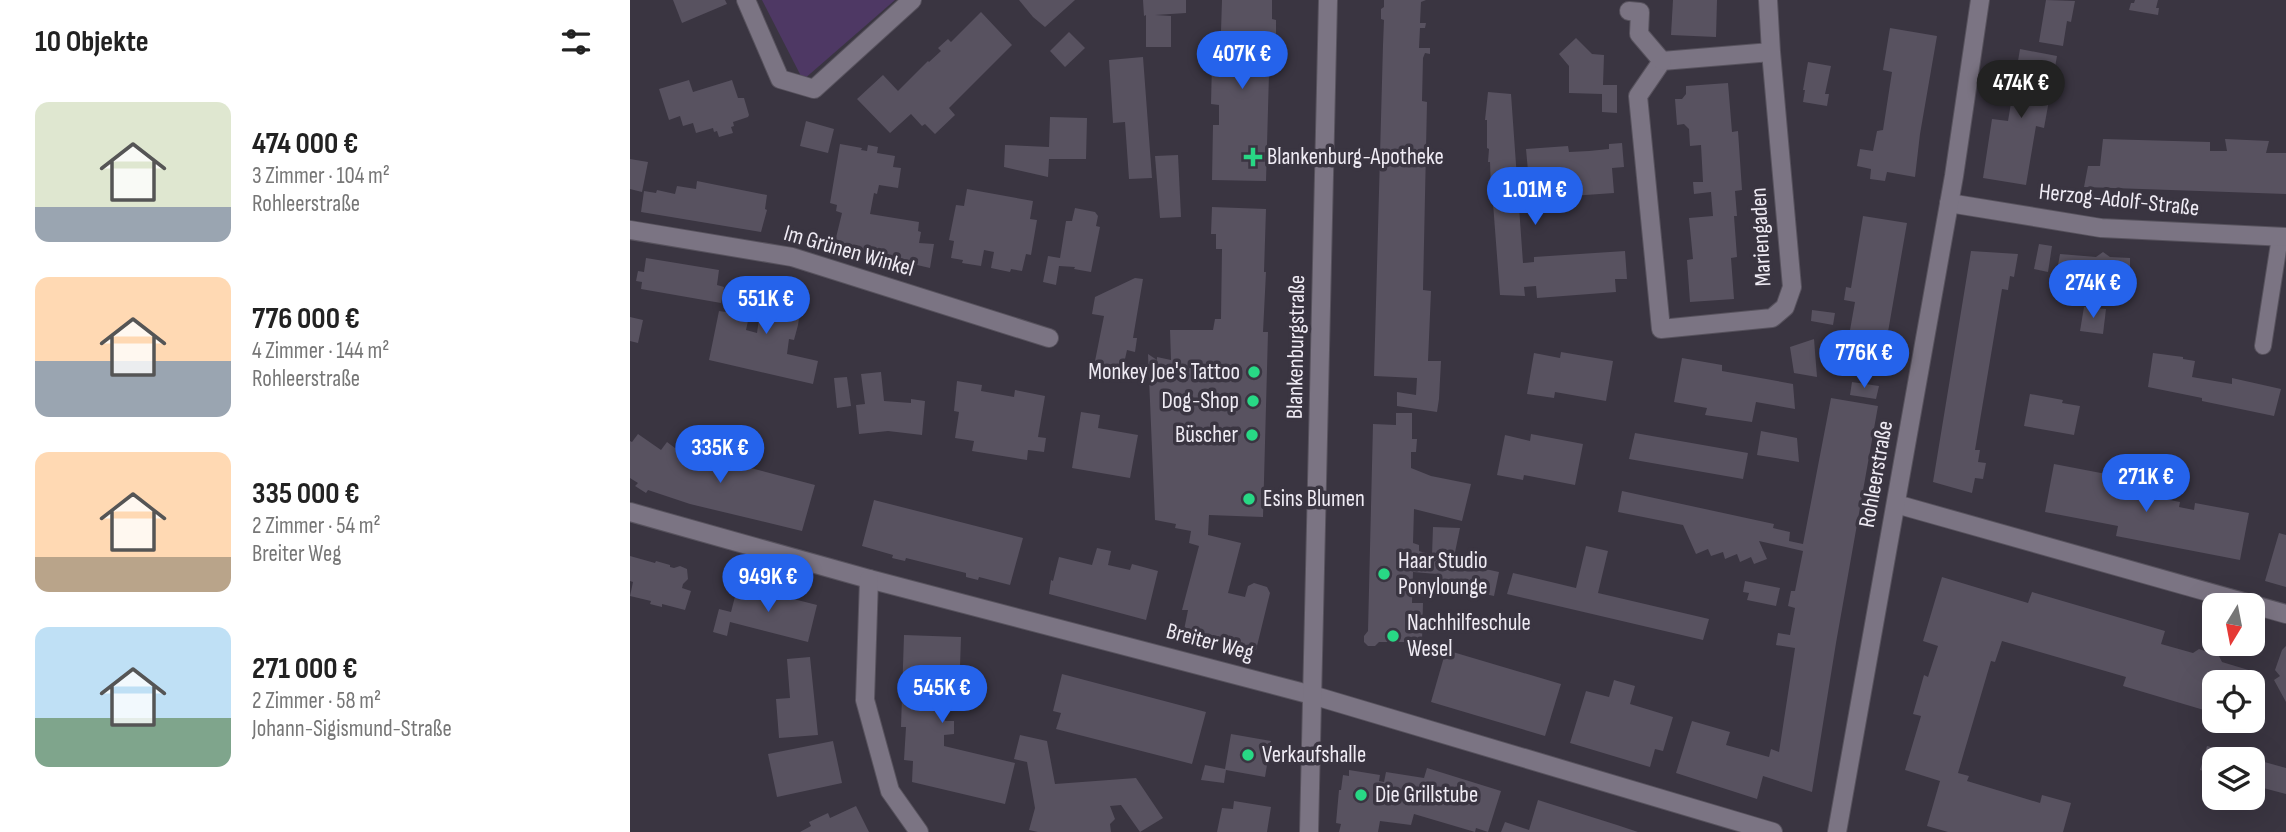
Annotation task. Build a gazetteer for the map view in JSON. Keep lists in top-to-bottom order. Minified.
{"streets":{"street":["Herzog-Adolf-Straße","Mariengaden","Im Grünen Winkel","Blankenburgstraße","Rohleerstraße","Breiter Weg"]},"crossings":[["Herzog-Adolf-Straße","Rohleerstraße"],["Blankenburgstraße","Breiter Weg"]],"places":{"health":["Blankenburg-Apotheke"],"other":["Monkey Joe's Tattoo","Dog-Shop","Büscher","Esins Blumen","Haar Studio Ponylounge","Nachhilfeschule Wesel","Verkaufshalle","Die Grillstube"]},"north":"bottom","page":{"heading":"10 Objekte","price":["407K €","474K €","1.01M €","274K €","551K €","776K €","335K €","271K €","949K €","545K €"],"list":[{"name":"474 000 €","note":"3 Zimmer · 104 m² · Rohleerstraße"},{"name":"776 000 €","note":"4 Zimmer · 144 m² · Rohleerstraße"},{"name":"335 000 €","note":"2 Zimmer · 54 m² · Breiter Weg"},{"name":"271 000 €","note":"2 Zimmer · 58 m² · Johann-Sigismund-Straße"}]}}
